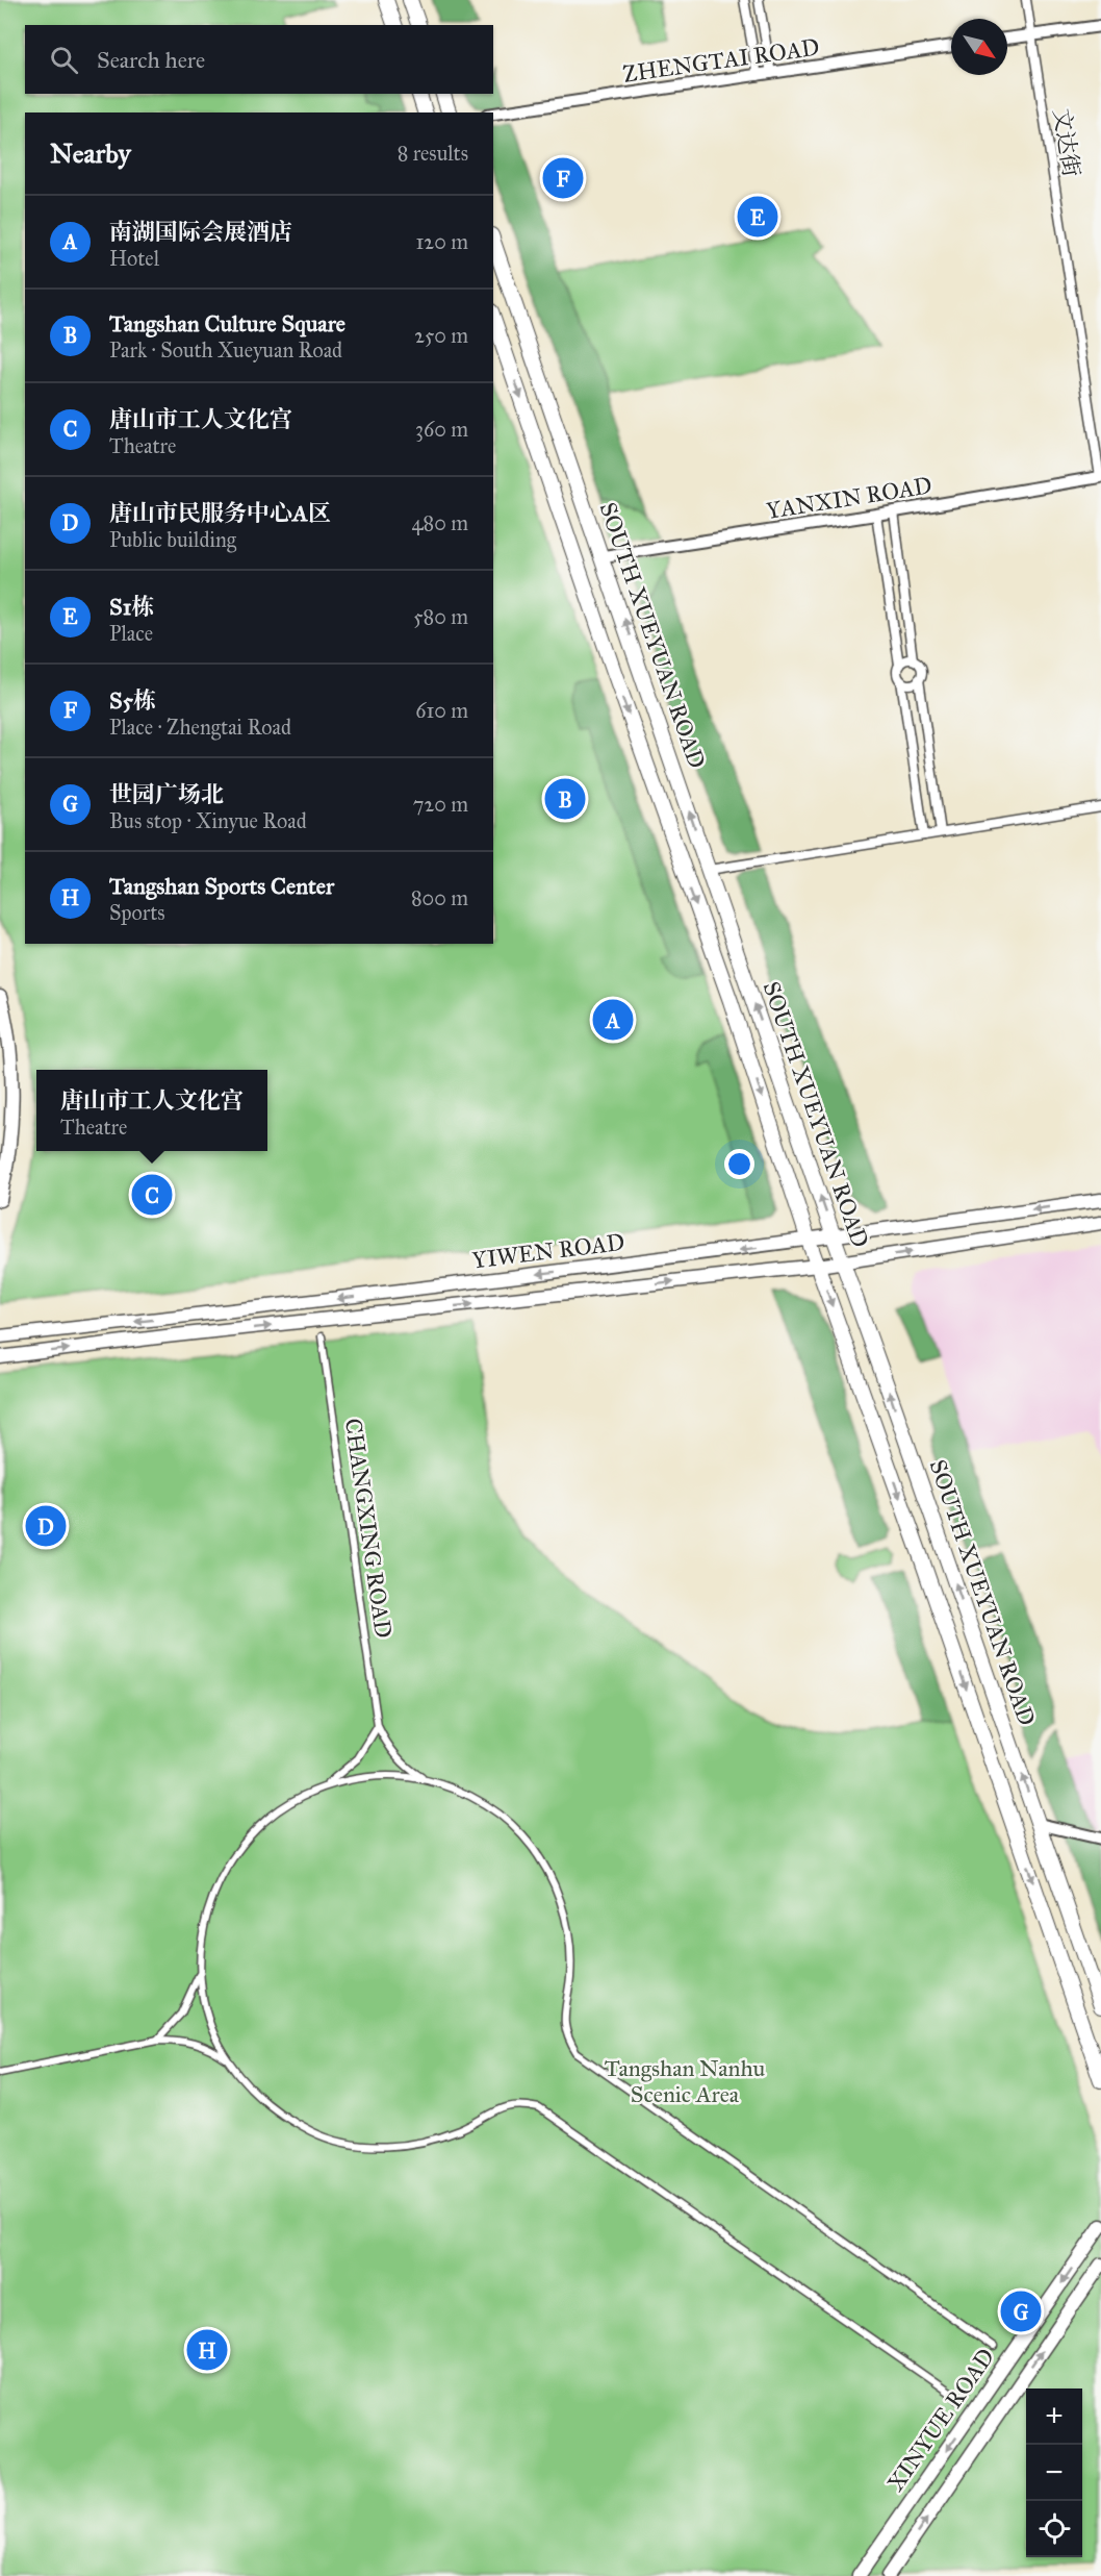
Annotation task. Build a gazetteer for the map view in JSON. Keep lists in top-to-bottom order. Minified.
{"streets":{"main road":["SOUTH XUEYUAN ROAD","YIWEN ROAD","XINYUE ROAD"],"street":["ZHENGTAI ROAD","文达街","YANXIN ROAD","CHANGXING ROAD"]},"crossings":[["文达街","YANXIN ROAD"],["YANXIN ROAD","SOUTH XUEYUAN ROAD"],["SOUTH XUEYUAN ROAD","YIWEN ROAD"]],"parks":["Tangshan Nanhu Scenic Area"],"north":"bottom right","page":{"search":"Search here","heading":["Nearby","8 results"],"pins":["F","E","B","A","C","D","G","H"],"list":[{"mark":"A","name":"南湖国际会展酒店","note":"Hotel","value":"120 m"},{"mark":"B","name":"Tangshan Culture Square","note":"Park · South Xueyuan Road","value":"250 m"},{"mark":"C","name":"唐山市工人文化宫","note":"Theatre","value":"360 m"},{"mark":"D","name":"唐山市民服务中心A区","note":"Public building","value":"480 m"},{"mark":"E","name":"S1栋","note":"Place","value":"580 m"},{"mark":"F","name":"S5栋","note":"Place · Zhengtai Road","value":"610 m"},{"mark":"G","name":"世园广场北","note":"Bus stop · Xinyue Road","value":"720 m"},{"mark":"H","name":"Tangshan Sports Center","note":"Sports","value":"800 m"}],"popup":["唐山市工人文化宫","Theatre"],"map_buttons":["+","−"]}}
